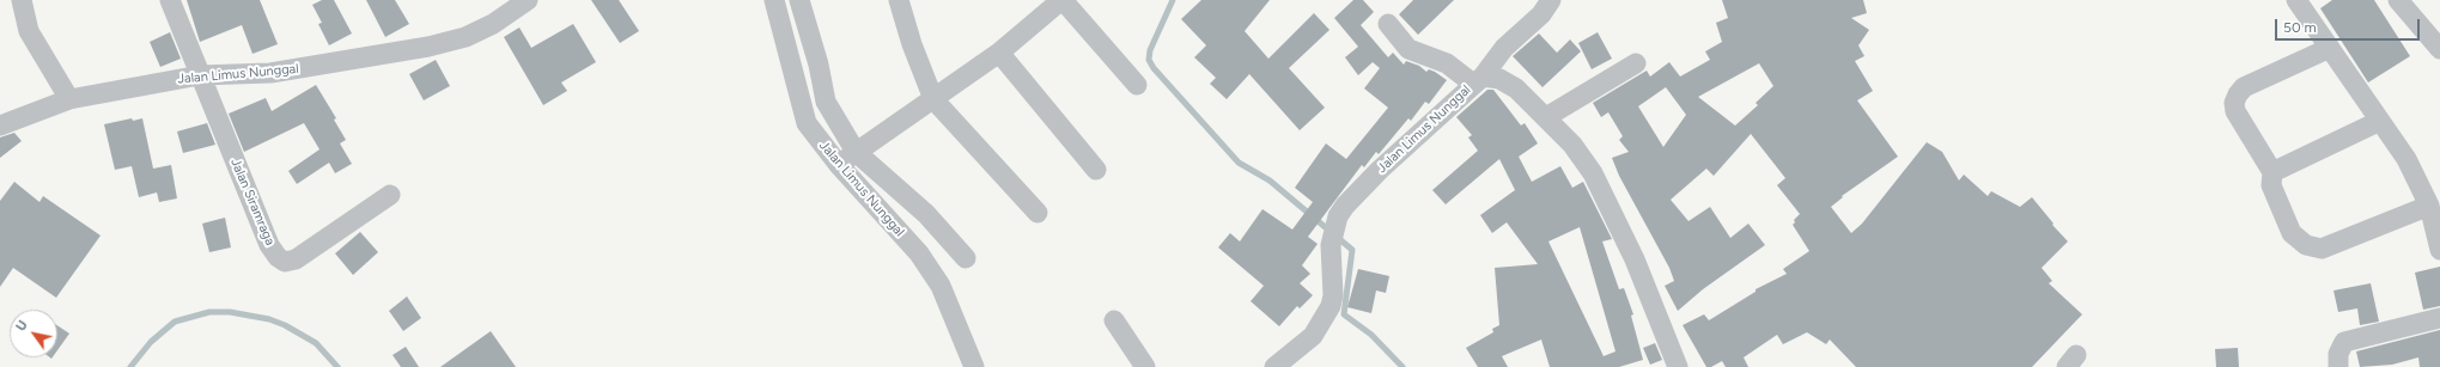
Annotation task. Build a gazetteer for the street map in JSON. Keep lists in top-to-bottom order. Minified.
{"streets":{"street":["Jalan Limus Nunggal","Jalan Siramraga"]},"crossings":[["Jalan Limus Nunggal","Jalan Siramraga"]],"scale_bar":"50 m","north":"top left"}
